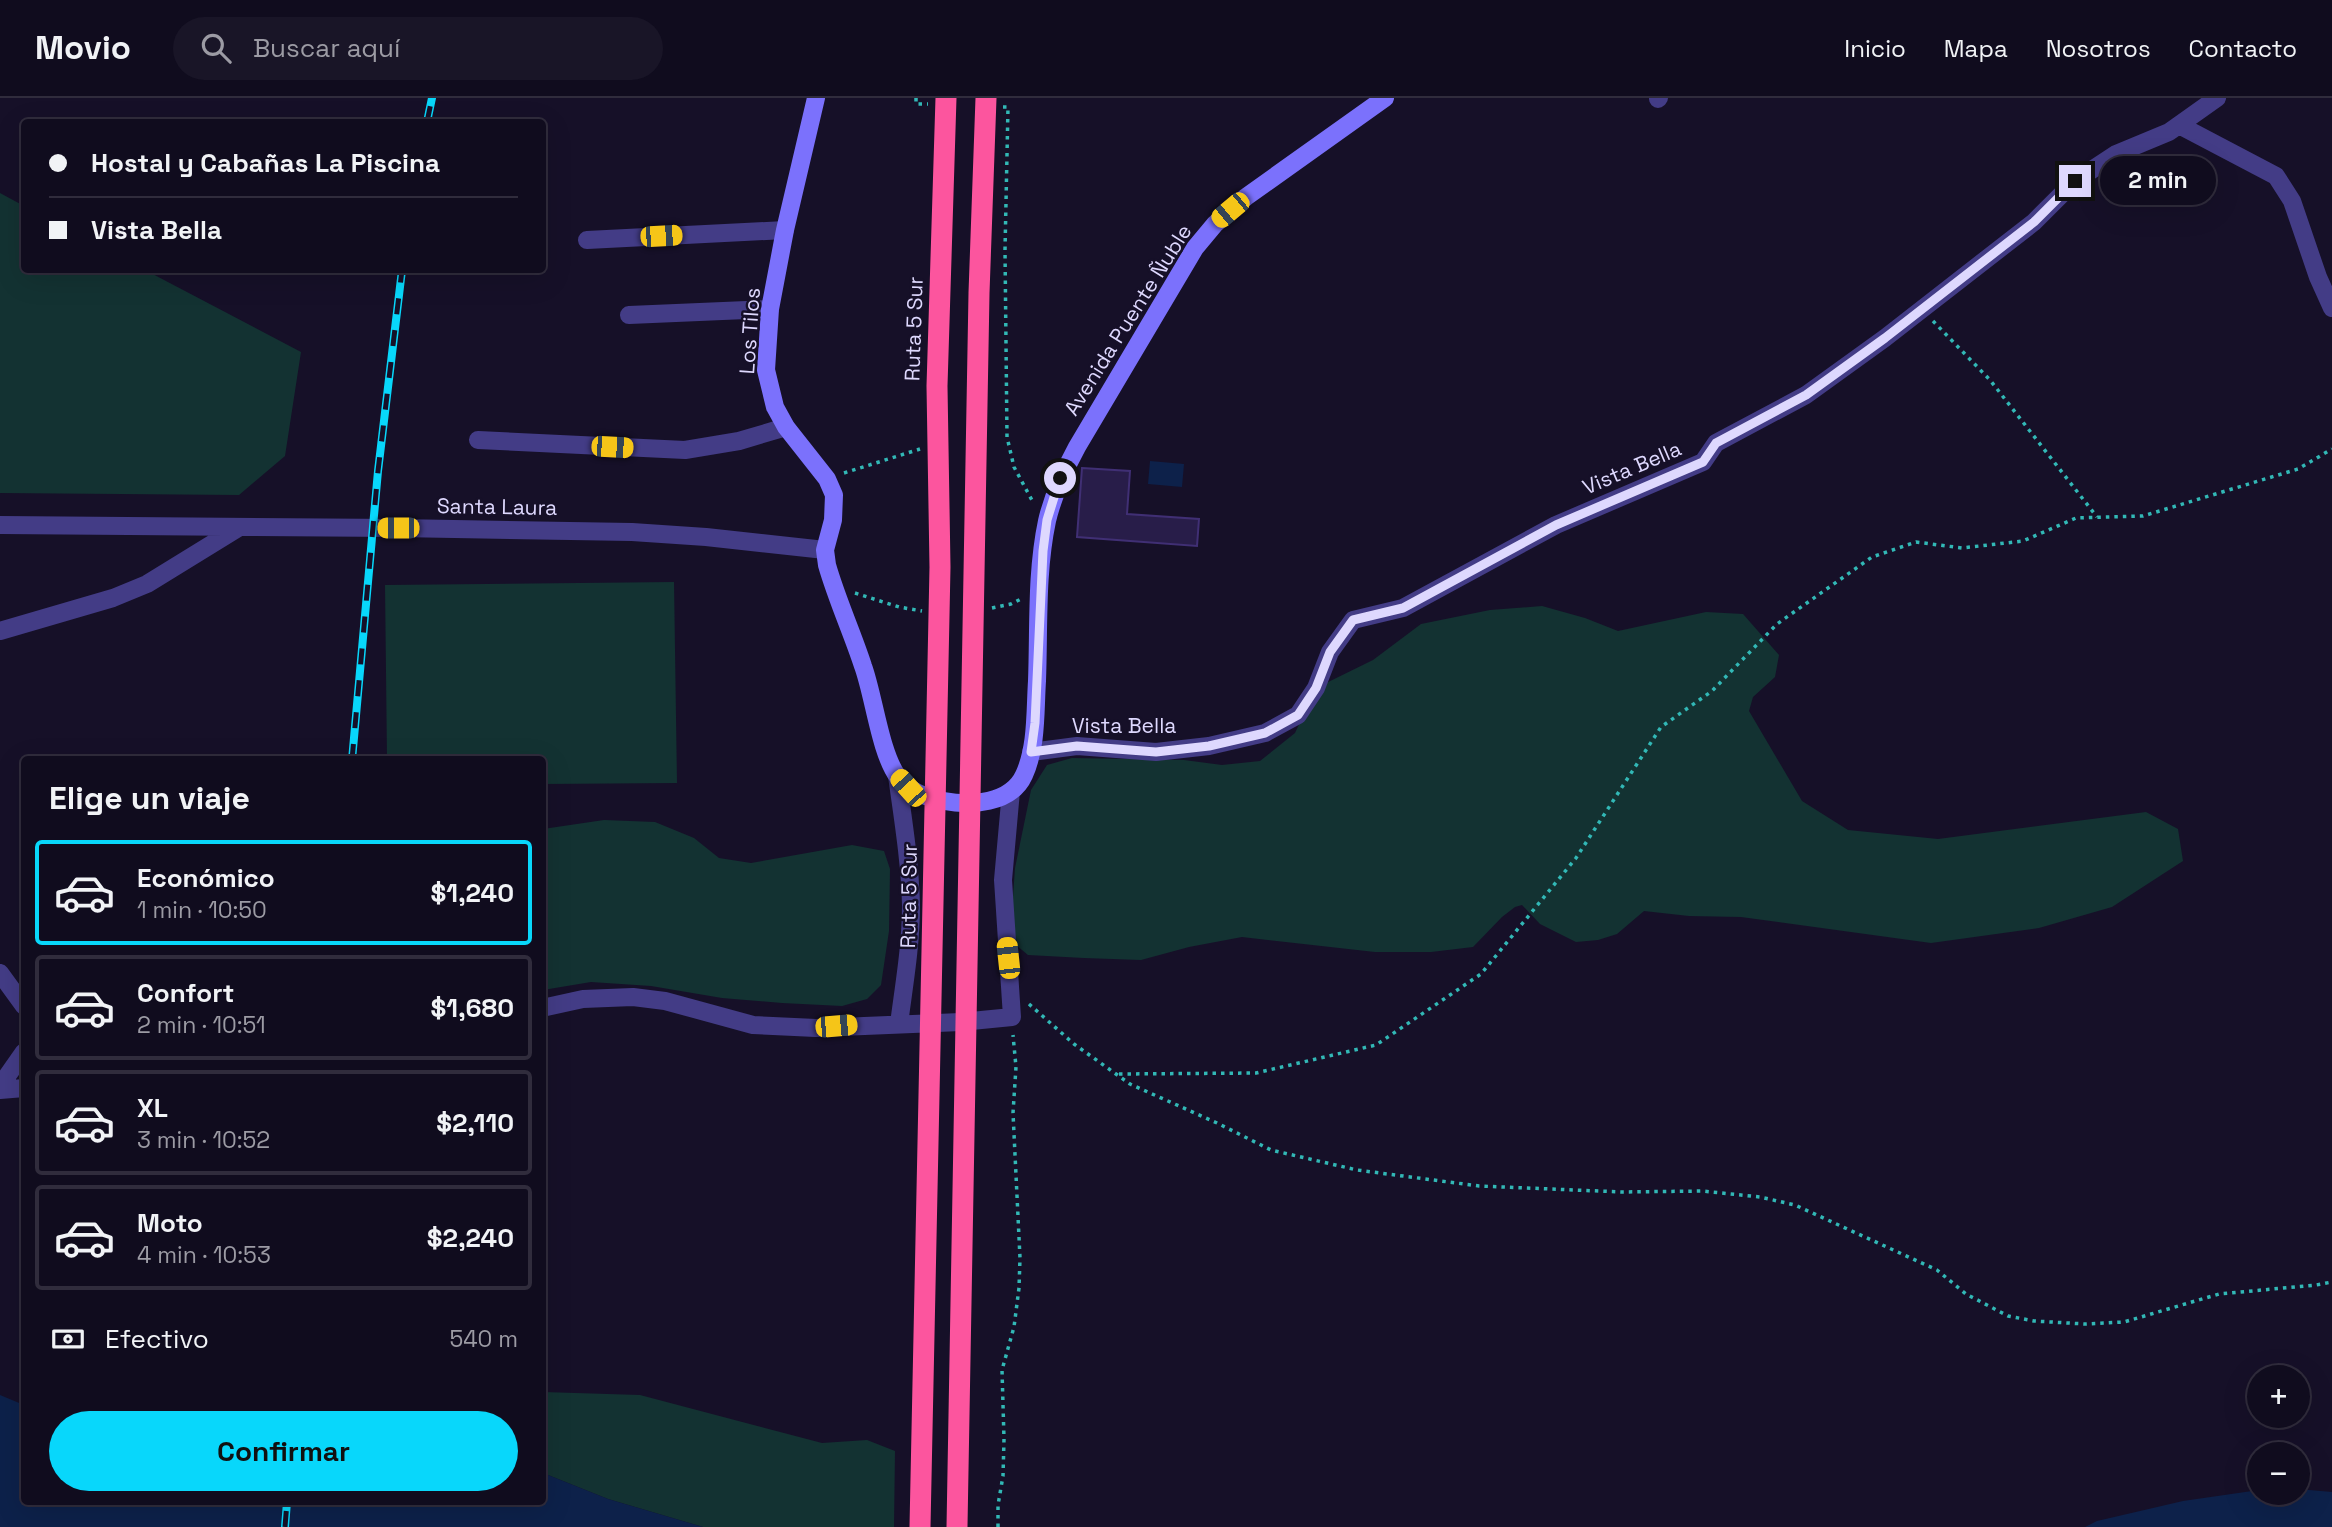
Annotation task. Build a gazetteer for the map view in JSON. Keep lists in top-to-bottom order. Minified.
{"streets":{"highway":["Ruta 5 Sur"],"street":["Avenida Puente Ñuble","Los Tilos","Vista Bella","Santa Laura"]},"crossings":[["Avenida Puente Ñuble","Vista Bella"],["Los Tilos","Santa Laura"]],"page":{"header":"Movio","search":"Buscar aquí","nav":["Inicio","Mapa","Nosotros","Contacto"],"banner":["Hostal y Cabañas La Piscina","Vista Bella"],"bubble":"2 min","heading":"Elige un viaje","list":[{"name":"Económico","note":"1 min · 10:50","value":"$1,240"},{"name":"Confort","note":"2 min · 10:51","value":"$1,680"},{"name":"XL","note":"3 min · 10:52","value":"$2,110"},{"name":"Moto","note":"4 min · 10:53","value":"$2,240"}],"pay":["Efectivo","540 m"],"map_buttons":["+","−"],"buttons":"Confirmar"}}
